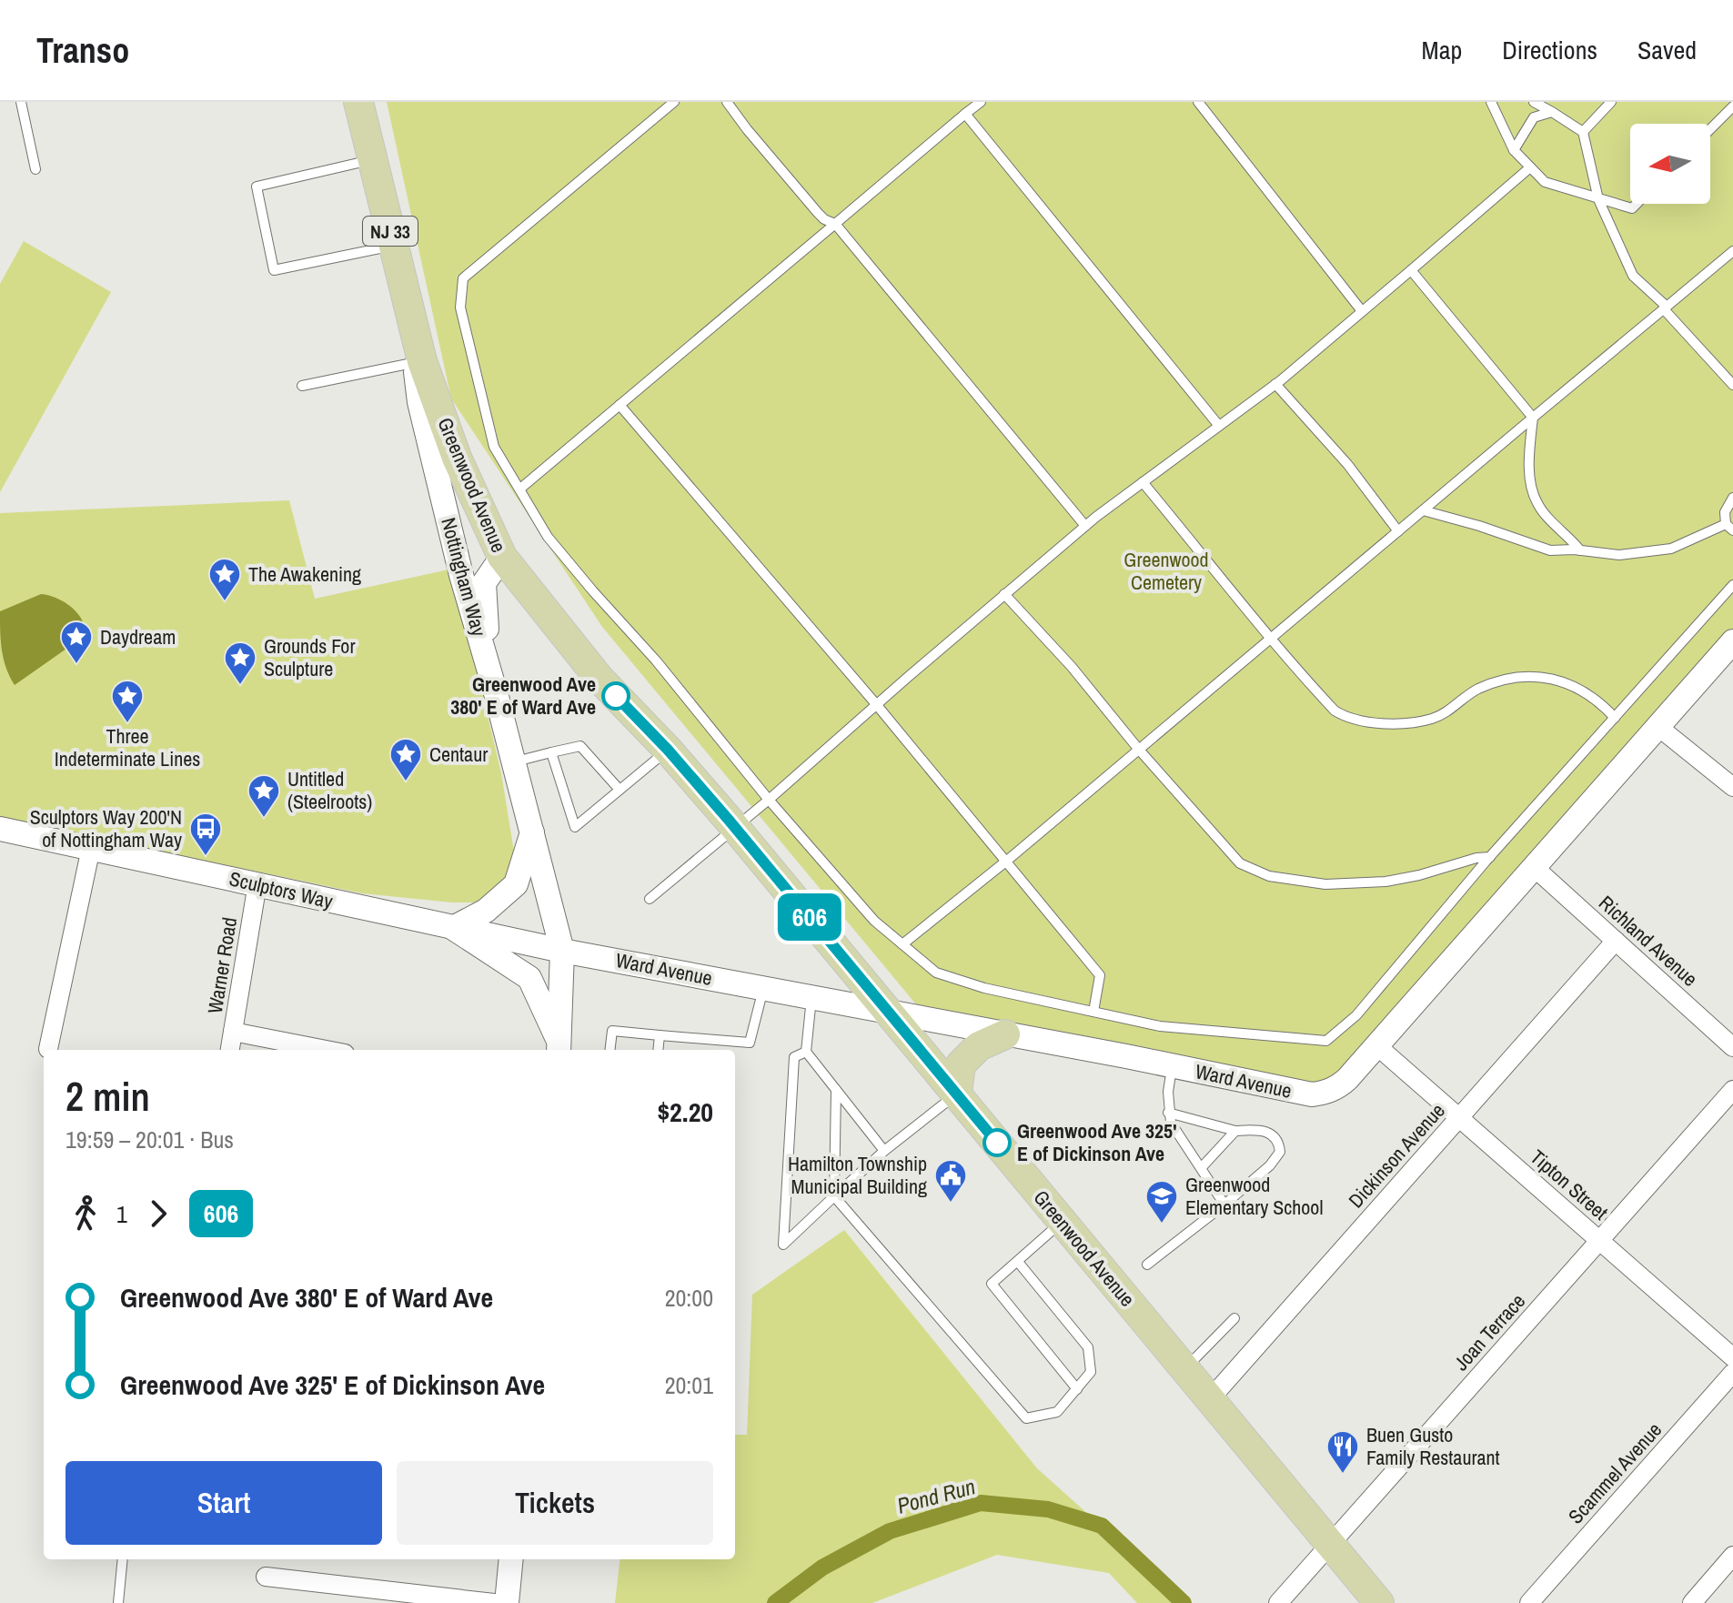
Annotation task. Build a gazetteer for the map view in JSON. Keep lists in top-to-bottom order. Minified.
{"streets":{"main road":["NJ 33","Greenwood Avenue","Nottingham Way"],"street":["Sculptors Way","Richland Avenue","Warner Road","Ward Avenue","Dickinson Avenue","Tipton Street","Joan Terrace","Scammel Avenue"]},"crossings":[["Greenwood Avenue","Nottingham Way"],["Greenwood Avenue","Ward Avenue"],["Greenwood Avenue","Dickinson Avenue"],["Greenwood Avenue","Joan Terrace"],["Nottingham Way","Sculptors Way"],["Nottingham Way","Ward Avenue"],["Sculptors Way","Warner Road"],["Sculptors Way","Ward Avenue"],["Richland Avenue","Ward Avenue"],["Richland Avenue","Dickinson Avenue"],["Ward Avenue","Tipton Street"],["Dickinson Avenue","Tipton Street"],["Tipton Street","Joan Terrace"]],"water":["Pond Run"],"parks":["Greenwood Cemetery"],"places":{"place":["The Awakening","Daydream","Grounds For Sculpture","Three Indeterminate Lines","Centaur","Untitled (Steelroots)"],"other":["Greenwood Ave 380' E of Ward Ave","Greenwood Ave 325' E of Dickinson Ave"],"bus stop":["Sculptors Way 200'N of Nottingham Way"],"public building":["Hamilton Township Municipal Building"],"school or university":["Greenwood Elementary School"],"restaurant":["Buen Gusto Family Restaurant"]},"lines":["bus line 606"],"north":"left","page":{"header":"Transo","nav":["Map","Directions","Saved"],"on_map":"606","heading":["2 min","19:59 – 20:01 · Bus","$2.20"],"legs":["1","606"],"list":[{"name":"Greenwood Ave 380' E of Ward Ave","value":"20:00"},{"name":"Greenwood Ave 325' E of Dickinson Ave","value":"20:01"}],"buttons":["Start","Tickets"]}}
